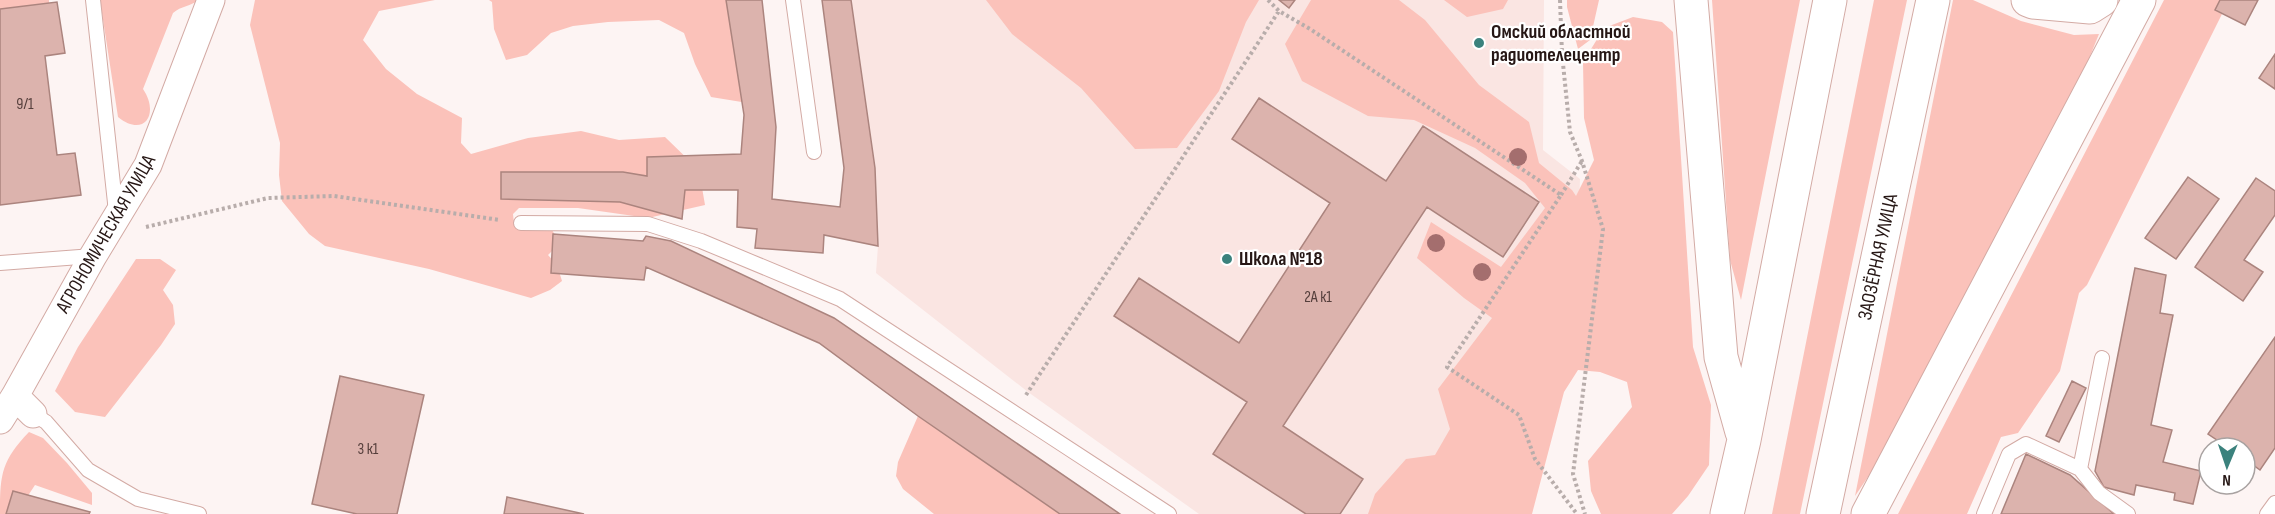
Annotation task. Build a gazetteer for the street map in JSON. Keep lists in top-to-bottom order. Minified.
{"streets":{"main road":["ЗАОЗЁРНАЯ УЛИЦА"],"street":["АГРОНОМИЧЕСКАЯ УЛИЦА"]},"places":["Омский областной радиотелецентр","Школа №18"],"house_numbers":["9/1","2А к1","3 к1"],"north":"bottom"}
